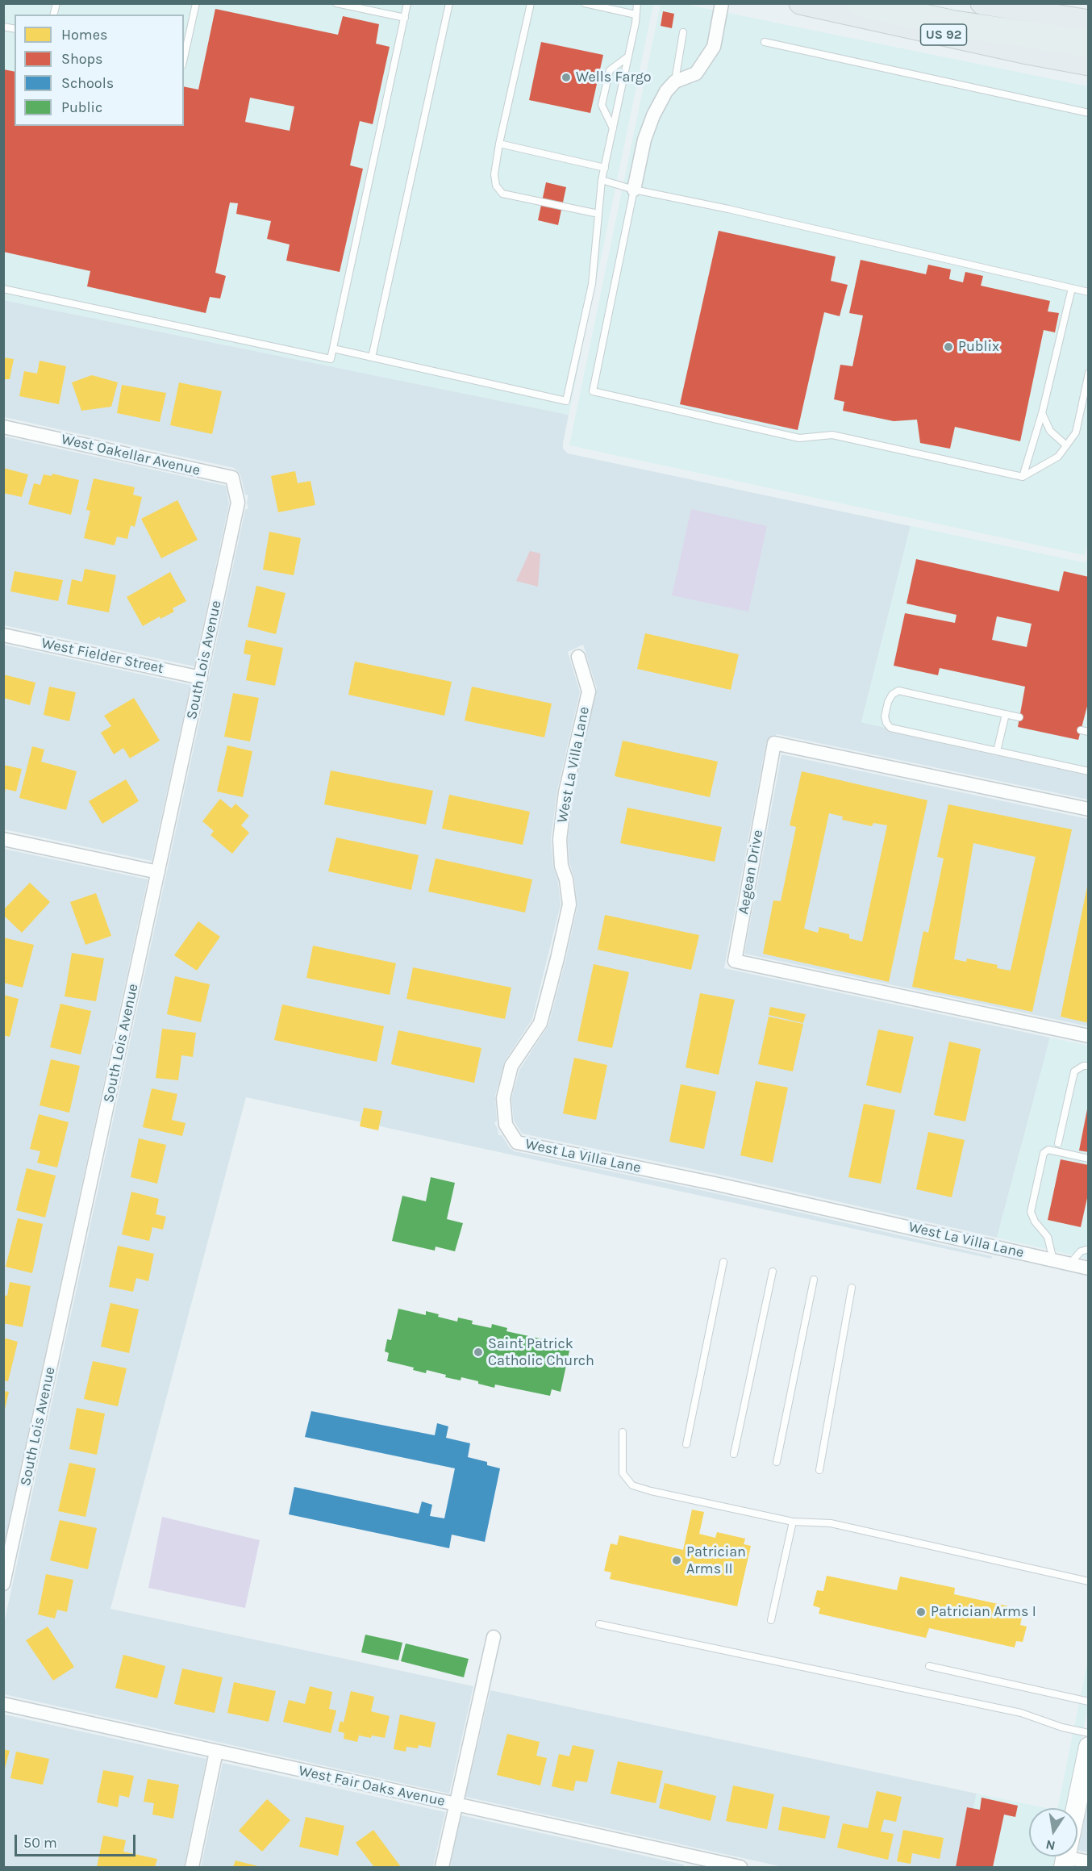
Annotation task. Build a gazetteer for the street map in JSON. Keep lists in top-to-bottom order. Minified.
{"streets":{"main road":["US 92"],"street":["West Oakellar Avenue","West Fielder Street","South Lois Avenue","West La Villa Lane","Aegean Drive","West Fair Oaks Avenue"]},"crossings":[["West Oakellar Avenue","South Lois Avenue"],["West Fielder Street","South Lois Avenue"]],"places":["Wells Fargo","Publix","Saint Patrick Catholic Church","Patrician Arms II","Patrician Arms I"],"legend":["Homes","Shops","Schools","Public"],"scale_bar":"50 m","north":"bottom"}
